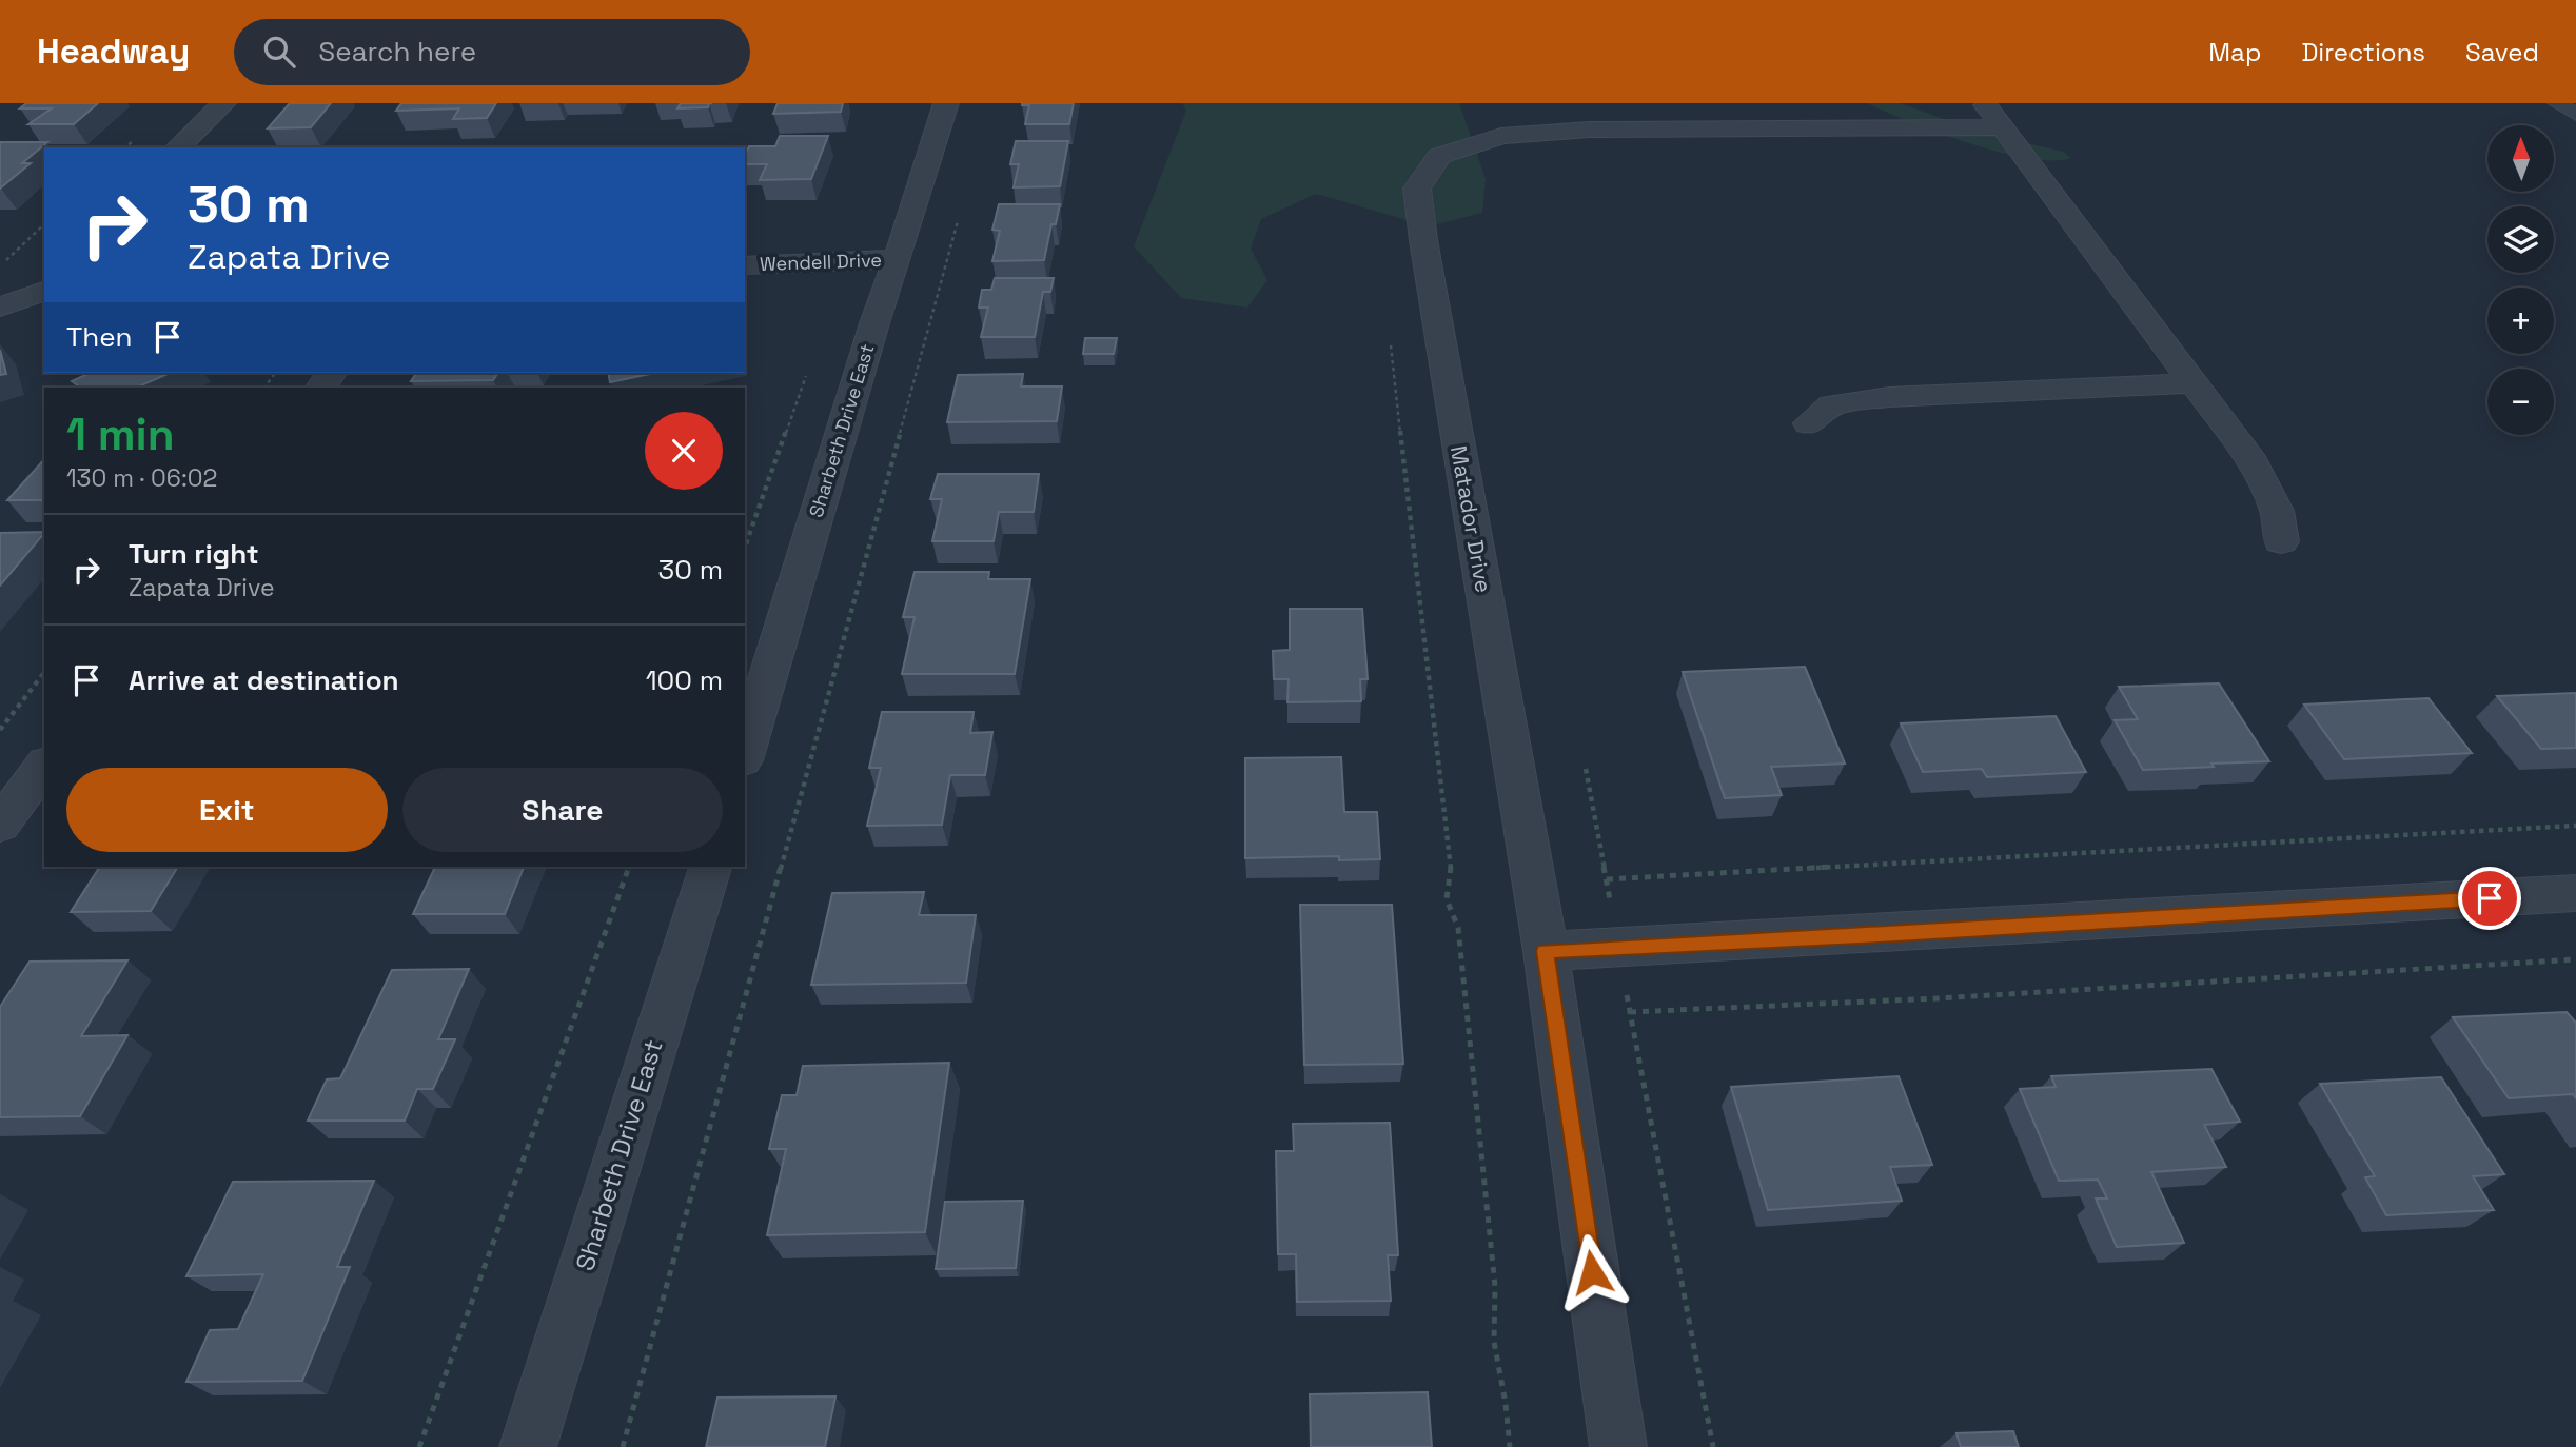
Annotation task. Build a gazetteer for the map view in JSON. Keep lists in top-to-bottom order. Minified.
{"streets":{"street":["Wendell Drive","Sharbeth Drive East","Matador Drive"]},"crossings":[["Wendell Drive","Sharbeth Drive East"]],"north":"top","page":{"header":"Headway","search":"Search here","nav":["Map","Directions","Saved"],"map_buttons":["+","−"],"turn":["30 m","Zapata Drive"],"then":"Then","heading":["1 min","130 m · 06:02"],"list":[{"name":"Turn right","note":"Zapata Drive","value":"30 m"},{"name":"Arrive at destination","value":"100 m"}],"buttons":["Exit","Share"]}}
